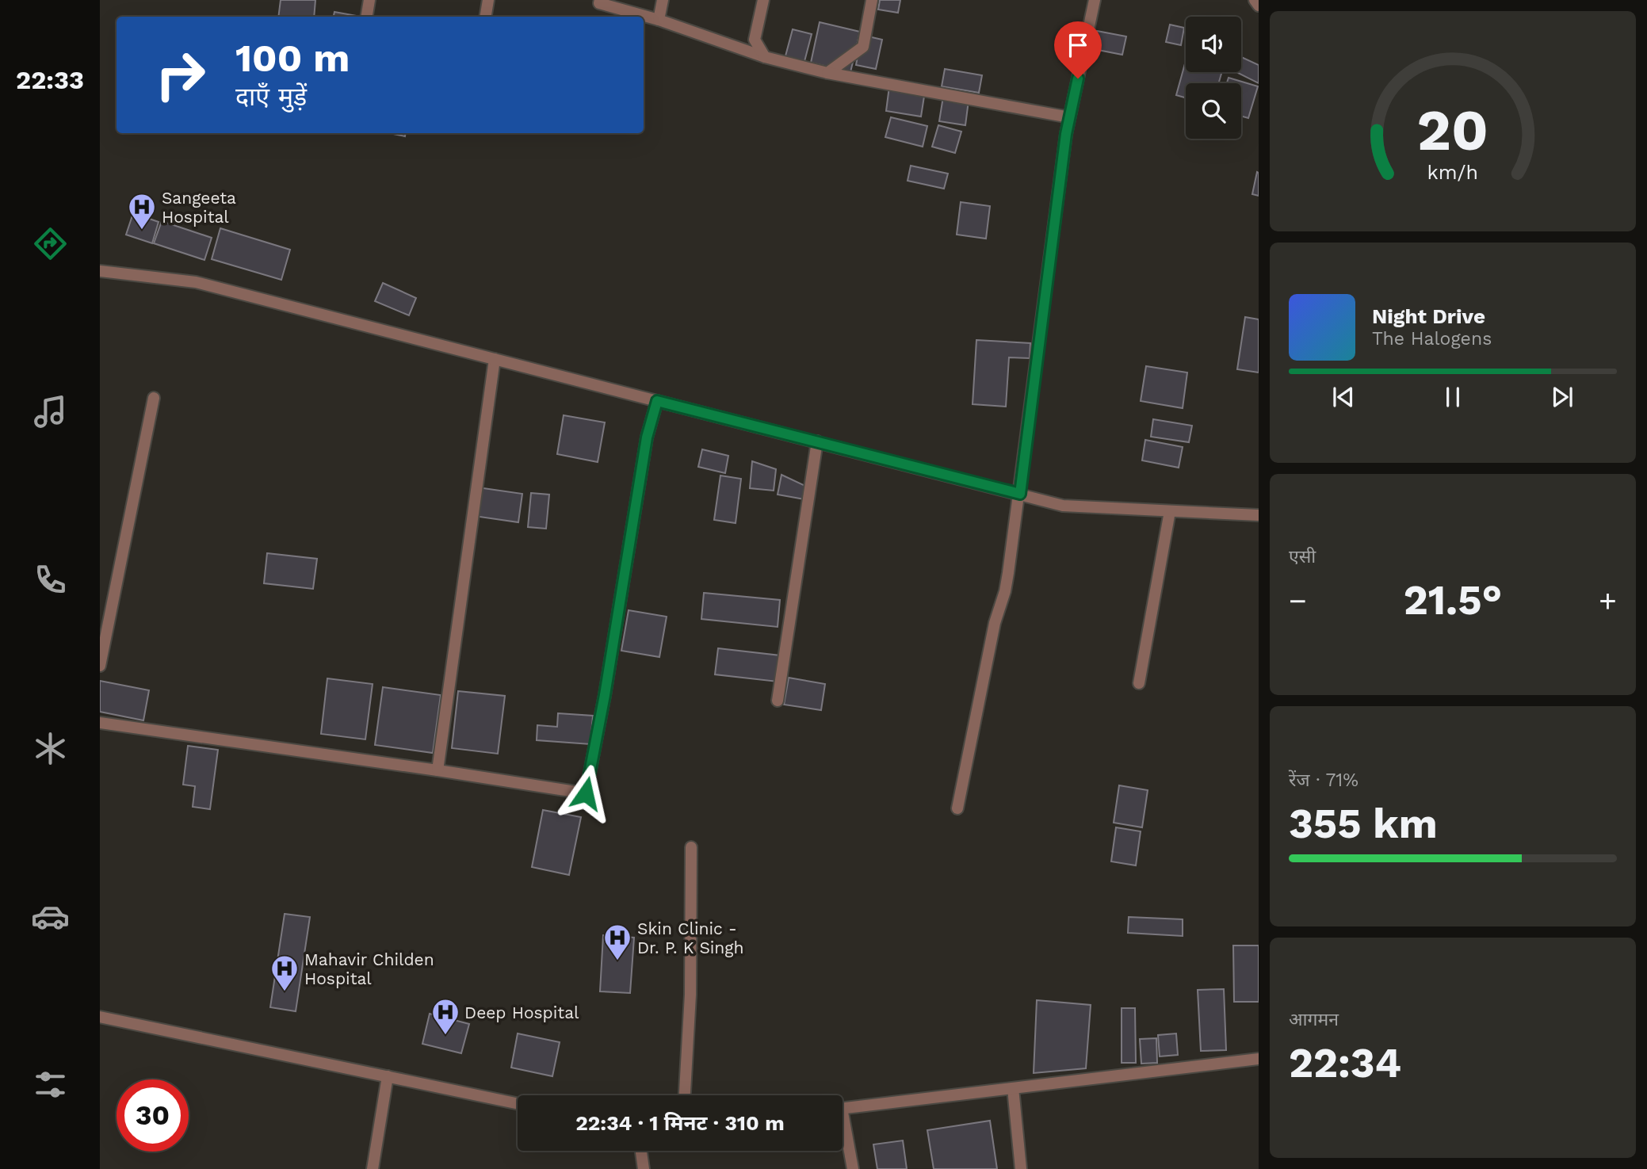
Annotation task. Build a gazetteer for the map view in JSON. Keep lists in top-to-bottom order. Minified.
{"places":{"hospital":["Sangeeta Hospital","Skin Clinic - Dr. P. K Singh","Mahavir Childen Hospital","Deep Hospital"]},"page":{"tabs":"22:33","turn":["100 m","दाएँ मुड़ें"],"song":["Night Drive","The Halogens"],"tile":["एसी",["रेंज · 71%","355 km"],["आगमन","22:34"]],"heat":["−","21.5°","+"],"limit":"30","trip":"22:34 · 1 मिनट · 310 m","gauge":["20","km/h"]}}
